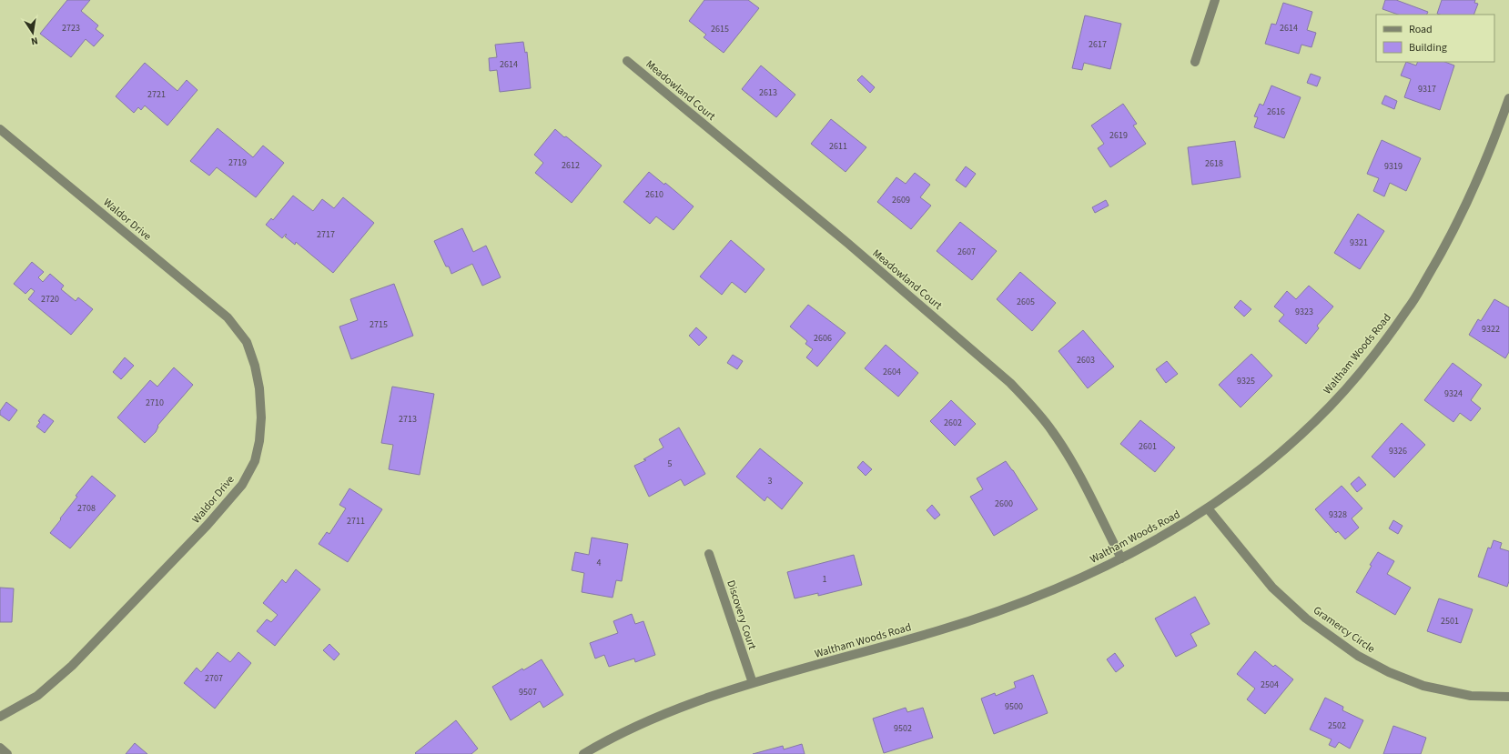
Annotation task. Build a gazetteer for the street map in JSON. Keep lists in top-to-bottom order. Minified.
{"streets":{"street":["Meadowland Court","Waldor Drive","Waltham Woods Road","Discovery Court","Gramercy Circle"]},"crossings":[["Meadowland Court","Waltham Woods Road"],["Waltham Woods Road","Discovery Court"],["Waltham Woods Road","Gramercy Circle"]],"house_numbers":["2723","2614","2615","2617","2614","9317","2613","2721","2616","2619","2611","2719","2618","2612","9319","2610","2609","2717","9321","2607","2720","2605","9323","2715","9322","2606","2603","2604","9325","9324","2710","2713","2602","2601","9326","5","3","2600","2708","9328","2711","4","1","2501","2707","2504","9507","9500","2502","9502"],"legend":["Road","Building"],"north":"bottom"}
